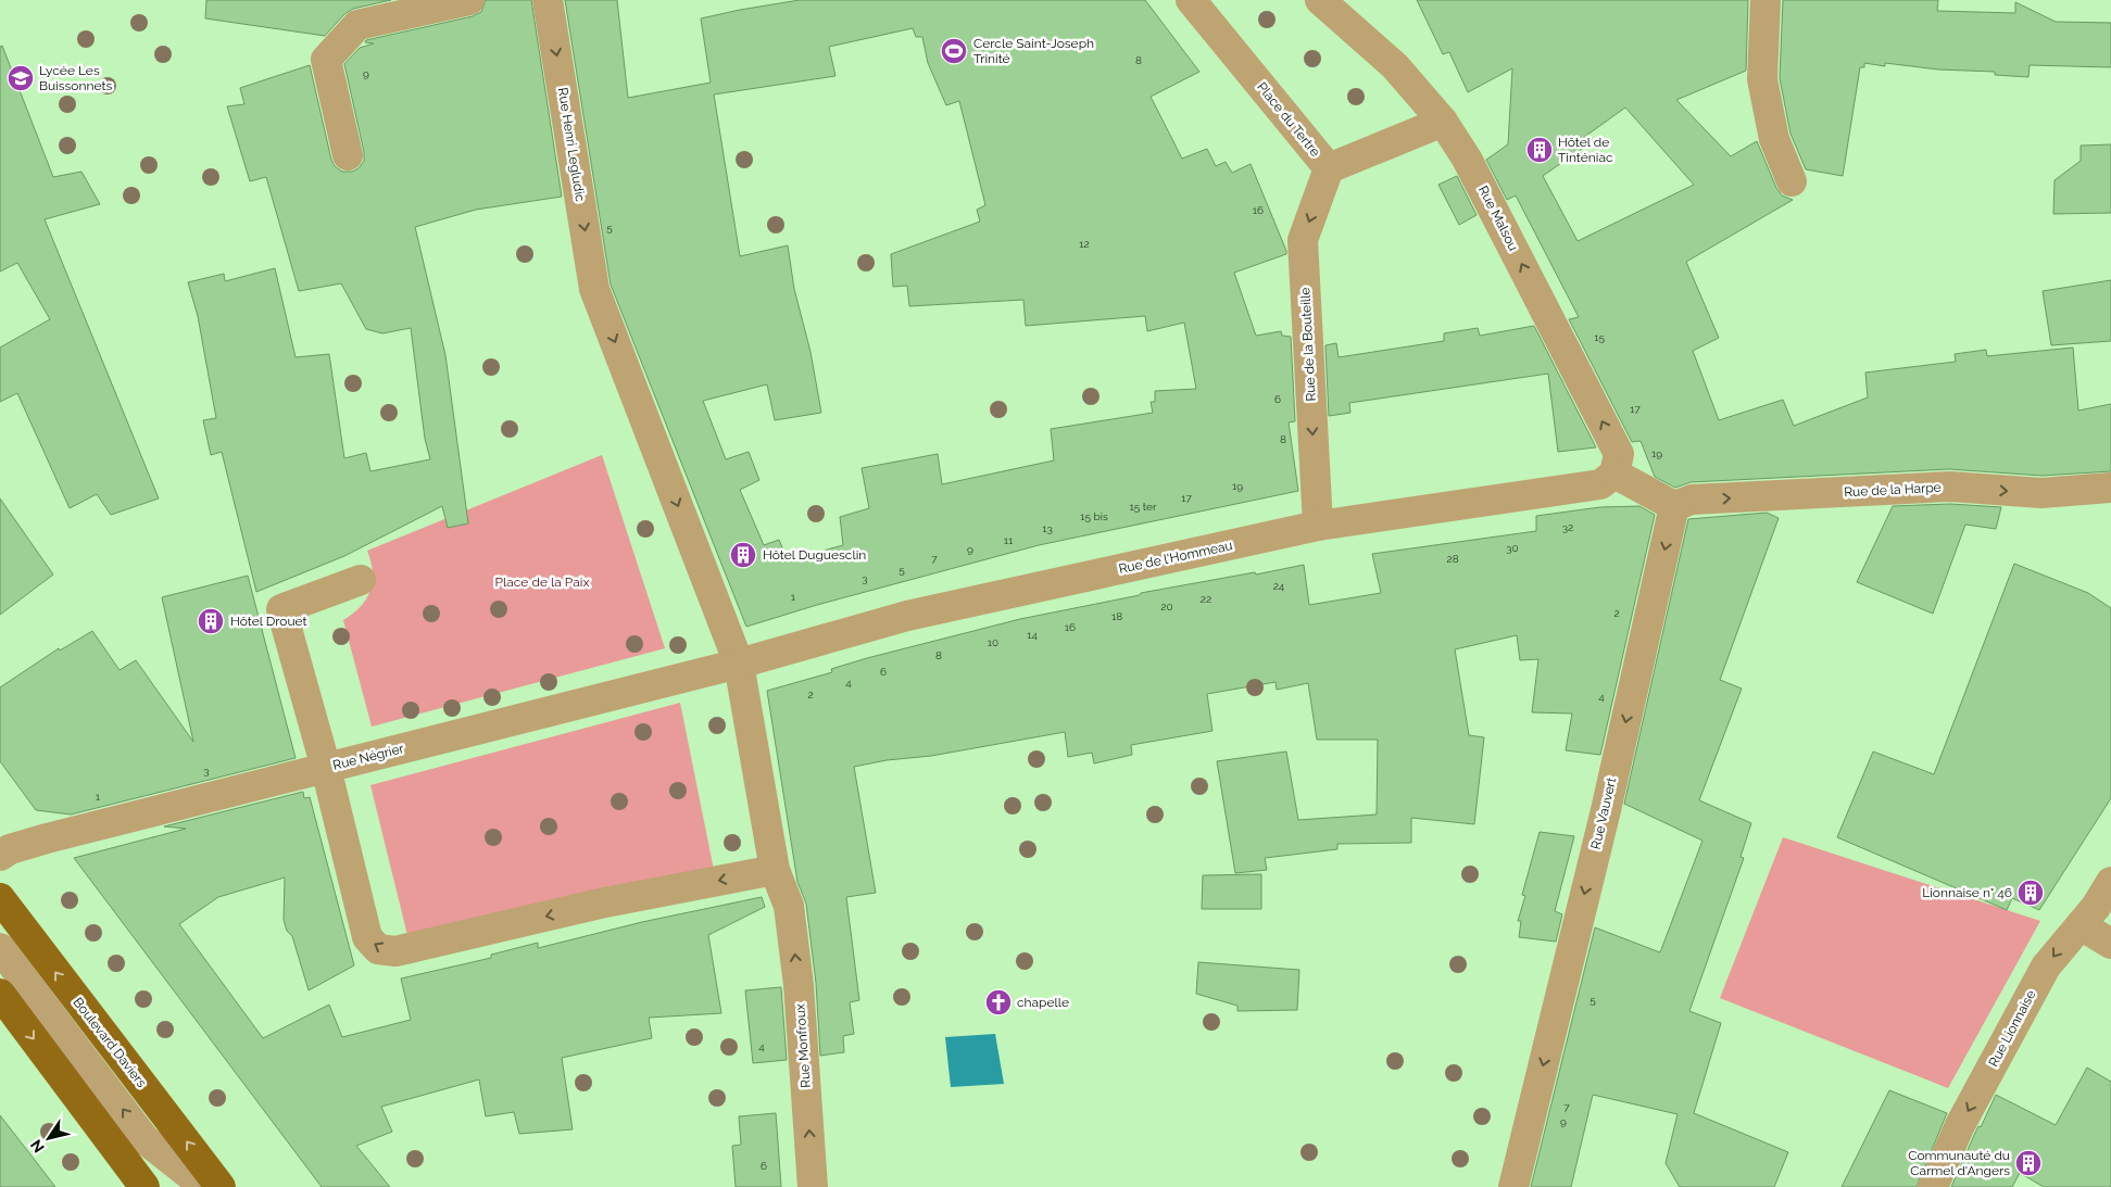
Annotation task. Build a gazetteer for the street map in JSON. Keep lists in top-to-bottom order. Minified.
{"streets":{"main road":["Boulevard Daviers"],"street":["Place du Tertre","Rue Henri Legludic","Rue Malsou","Rue de la Bouteille","Rue de la Harpe","Rue de l'Hommeau","Rue Négrier","Rue Vauvert","Rue Lionnaise","Rue Monfroux"]},"crossings":[["Place du Tertre","Rue Malsou"],["Place du Tertre","Rue de la Bouteille"],["Rue Henri Legludic","Rue de l'Hommeau"],["Rue Henri Legludic","Rue Négrier"],["Rue Malsou","Rue de l'Hommeau"],["Rue de la Bouteille","Rue de l'Hommeau"],["Rue de la Harpe","Rue Vauvert"],["Rue de l'Hommeau","Rue Négrier"]],"one_way":["Rue Henri Legludic","Rue Malsou","Rue de la Bouteille","Rue de la Harpe","Rue Vauvert","Rue Lionnaise","Rue Monfroux"],"parks":["Place de la Paix"],"places":{"sports":["Cercle Saint-Joseph Trinité"],"school or university":["Lycée Les Buissonnets"],"building":["Hôtel de Tinténiac","Hôtel Duguesclin","Hôtel Drouet","Lionnaise n° 46","Communauté du Carmel d'Angers"],"church":["chapelle"]},"house_numbers":["8","9","16","5","12","15","6","17","8","19","19","17","15 ter","15 bis","32","13","11","30","9","7","28","5","3","24","1","22","20","2","18","16","14","10","8","6","4","2","4","3","1","5","4","7","9","6"],"north":"bottom left"}
